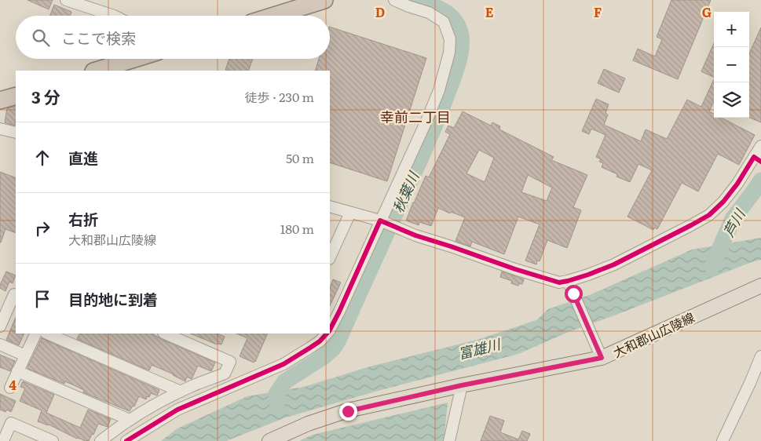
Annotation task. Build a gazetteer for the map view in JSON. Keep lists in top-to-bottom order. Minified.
{"streets":{"main road":["大和郡山広陵線"]},"districts":["幸前二丁目"],"water":["秋葉川","芦川","富雄川"],"page":{"map_buttons":["+","−"],"search":"ここで検索","heading":["3 分","徒歩 · 230 m"],"list":[["直進","50 m"],["右折","大和郡山広陵線","180 m"],"目的地に到着"]},"grid":{"columns":["D","E","F","G"],"rows":["4"]}}
